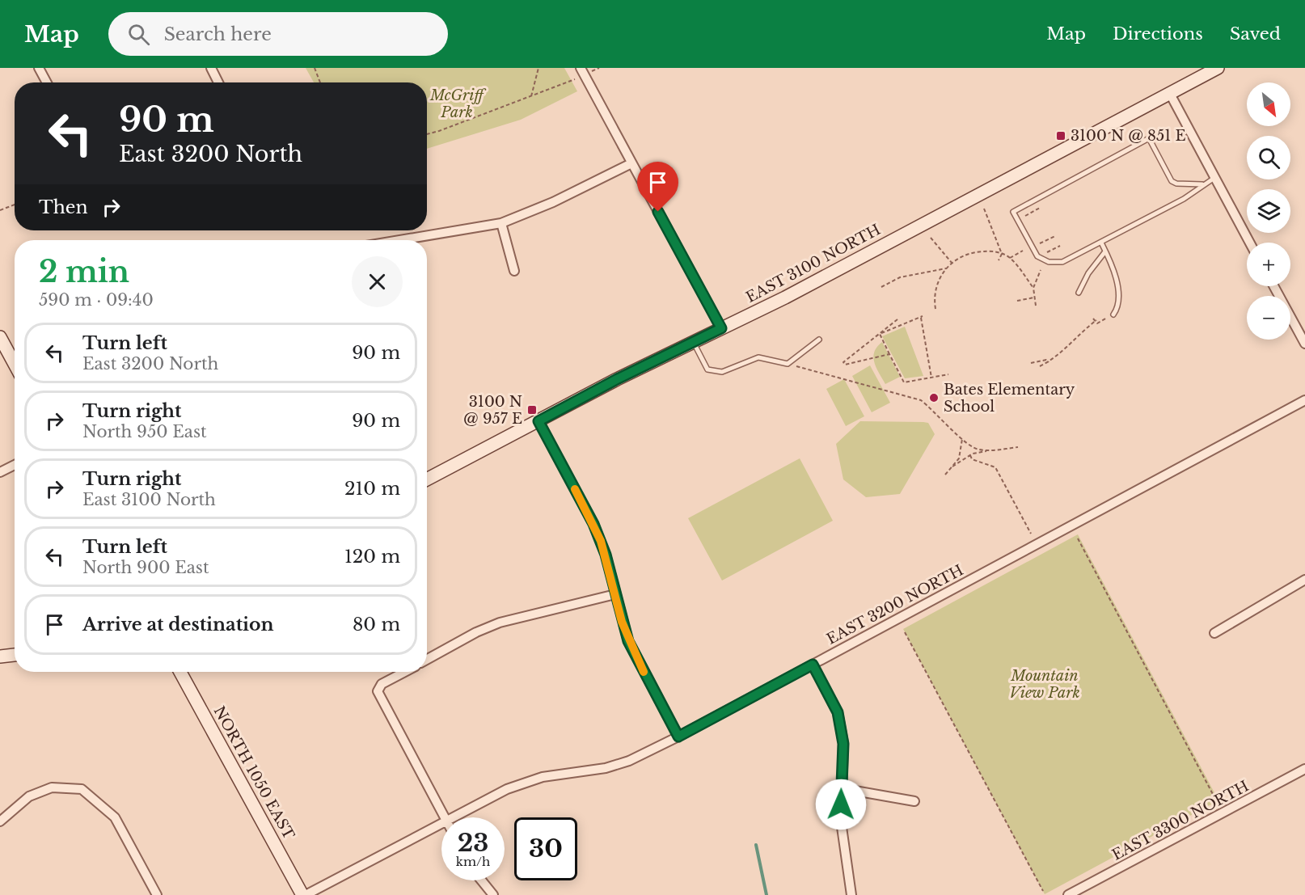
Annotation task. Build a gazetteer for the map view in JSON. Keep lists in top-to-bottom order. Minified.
{"streets":{"main road":["EAST 3100 NORTH","NORTH 1050 EAST"],"street":["EAST 3200 NORTH","EAST 3300 NORTH"]},"crossings":[["EAST 3200 NORTH","NORTH 1050 EAST"]],"parks":["McGriff Park","Mountain View Park"],"places":{"transit":["3100 N @ 851 E","3100 N @ 957 E"],"other":["Bates Elementary School"]},"north":"bottom right","page":{"header":"Map","search":"Search here","nav":["Map","Directions","Saved"],"map_buttons":["+","−"],"turn":["90 m","East 3200 North"],"then":"Then","heading":["2 min","590 m · 09:40"],"list":[{"name":"Turn left","note":"East 3200 North","value":"90 m"},{"name":"Turn right","note":"North 950 East","value":"90 m"},{"name":"Turn right","note":"East 3100 North","value":"210 m"},{"name":"Turn left","note":"North 900 East","value":"120 m"},{"name":"Arrive at destination","value":"80 m"}],"speed":"23 km/h","limit":"30"}}
